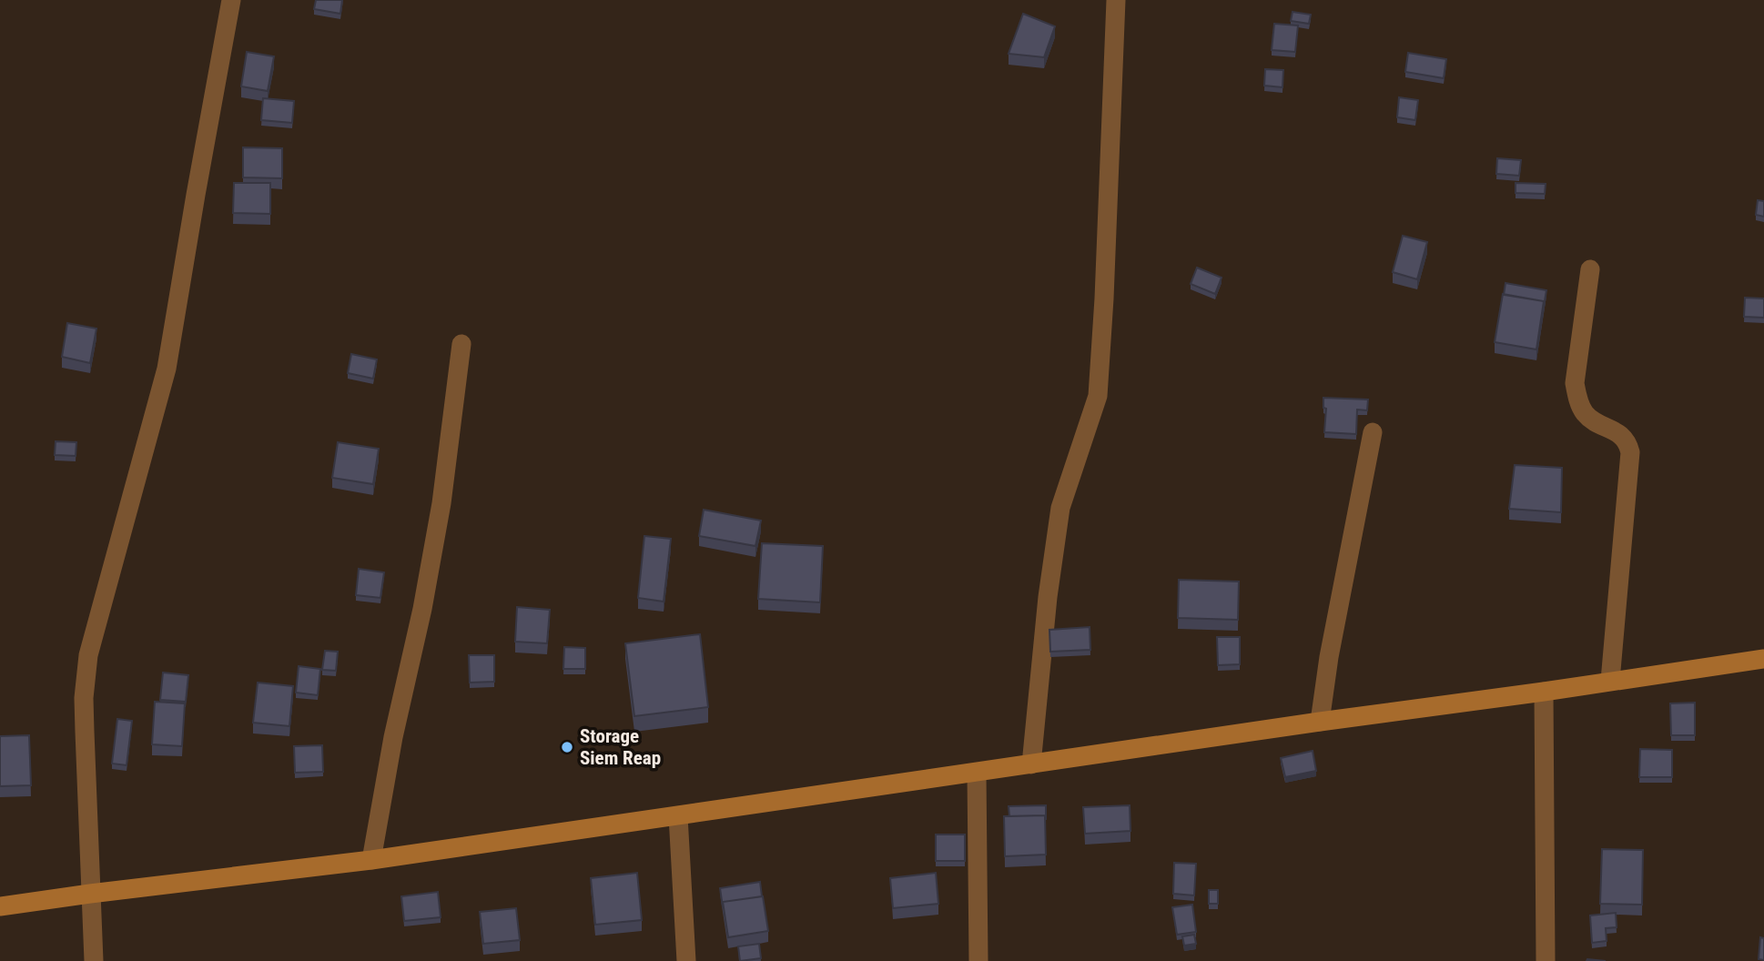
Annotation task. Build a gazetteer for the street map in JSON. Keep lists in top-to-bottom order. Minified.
{"places":["Storage Siem Reap"]}
